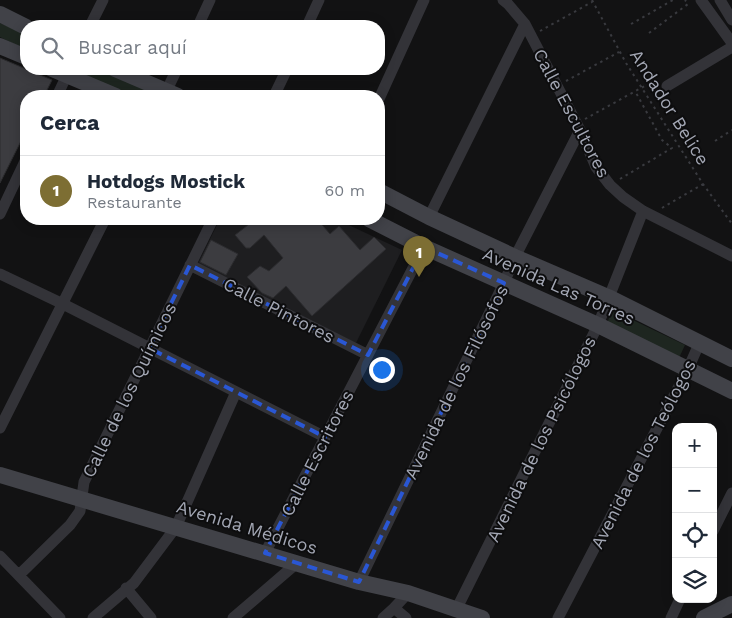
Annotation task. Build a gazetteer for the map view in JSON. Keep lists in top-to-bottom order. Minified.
{"streets":{"main road":["Avenida Las Torres","Avenida Médicos"],"street":["Calle Escultores","Calle Pintores","Avenida de los Filósofos","Calle de los Químicos","Avenida de los Psicólogos","Calle Escritores","Avenida de los Teólogos"],"path":["Andador Belice"]},"crossings":[["Calle Escultores","Avenida de los Filósofos"],["Calle Escultores","Avenida de los Psicólogos"],["Avenida Las Torres","Avenida de los Filósofos"],["Avenida Las Torres","Avenida de los Psicólogos"],["Avenida Las Torres","Calle Escritores"],["Avenida Las Torres","Avenida de los Teólogos"],["Calle Pintores","Calle de los Químicos"],["Calle Pintores","Calle Escritores"],["Avenida de los Filósofos","Avenida Médicos"],["Calle de los Químicos","Avenida Médicos"],["Avenida de los Psicólogos","Avenida Médicos"],["Calle Escritores","Avenida Médicos"]],"page":{"search":"Buscar aquí","heading":"Cerca","list":[{"mark":"1","name":"Hotdogs Mostick","note":"Restaurante","value":"60 m"}],"pins":"1","map_buttons":["+","−"]}}
